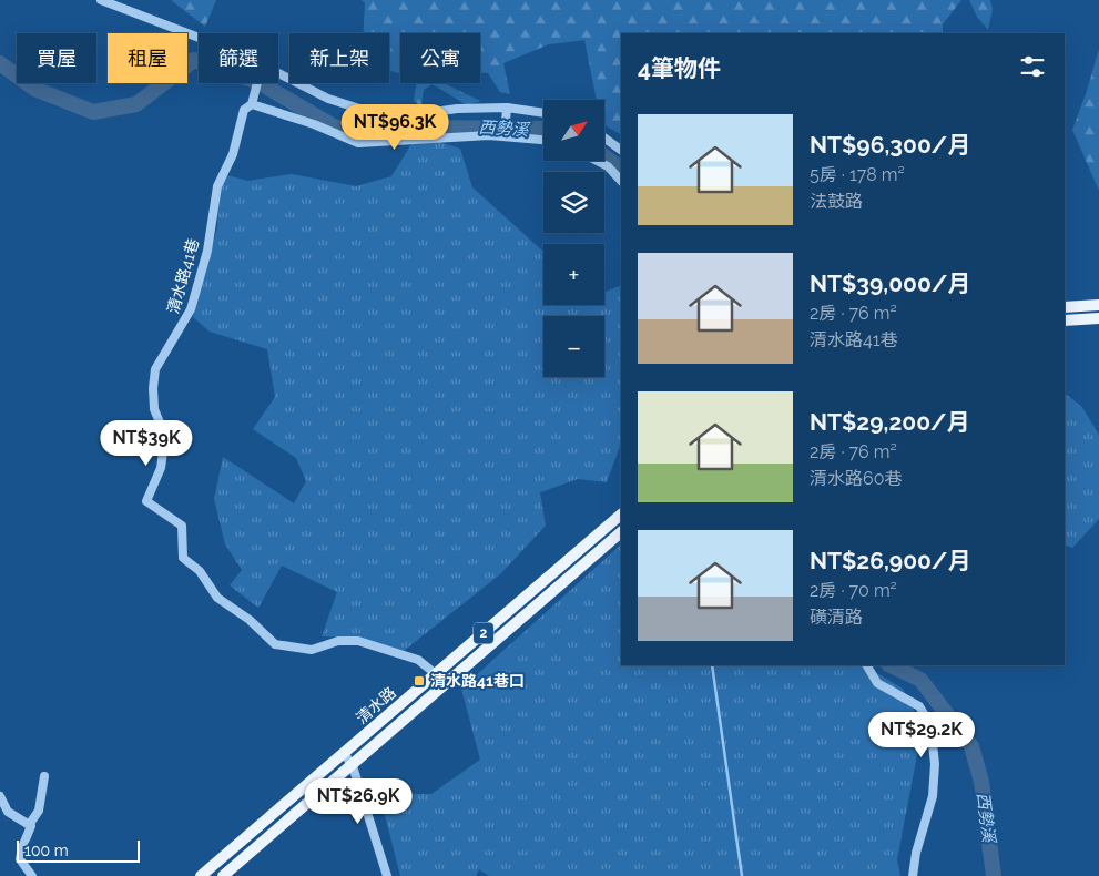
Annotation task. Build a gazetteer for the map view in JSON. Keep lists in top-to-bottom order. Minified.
{"streets":{"main road":["2","清水路"],"street":["清水路41巷"]},"crossings":[["清水路41巷","清水路"]],"water":["西勢溪"],"places":{"transit":["清水路41巷口"]},"scale_bar":"100 m","north":"top right","page":{"chip":["買屋","租屋","篩選","新上架","公寓"],"heading":"4筆物件","map_buttons":["+","−"],"list":[{"name":"NT$96,300/月","note":"5房 · 178 m² · 法鼓路"},{"name":"NT$39,000/月","note":"2房 · 76 m² · 清水路41巷"},{"name":"NT$29,200/月","note":"2房 · 76 m² · 清水路60巷"},{"name":"NT$26,900/月","note":"2房 · 70 m² · 磺清路"}],"price":["NT$96.3K","NT$39K","NT$29.2K","NT$26.9K"],"scale":"100 m"}}
